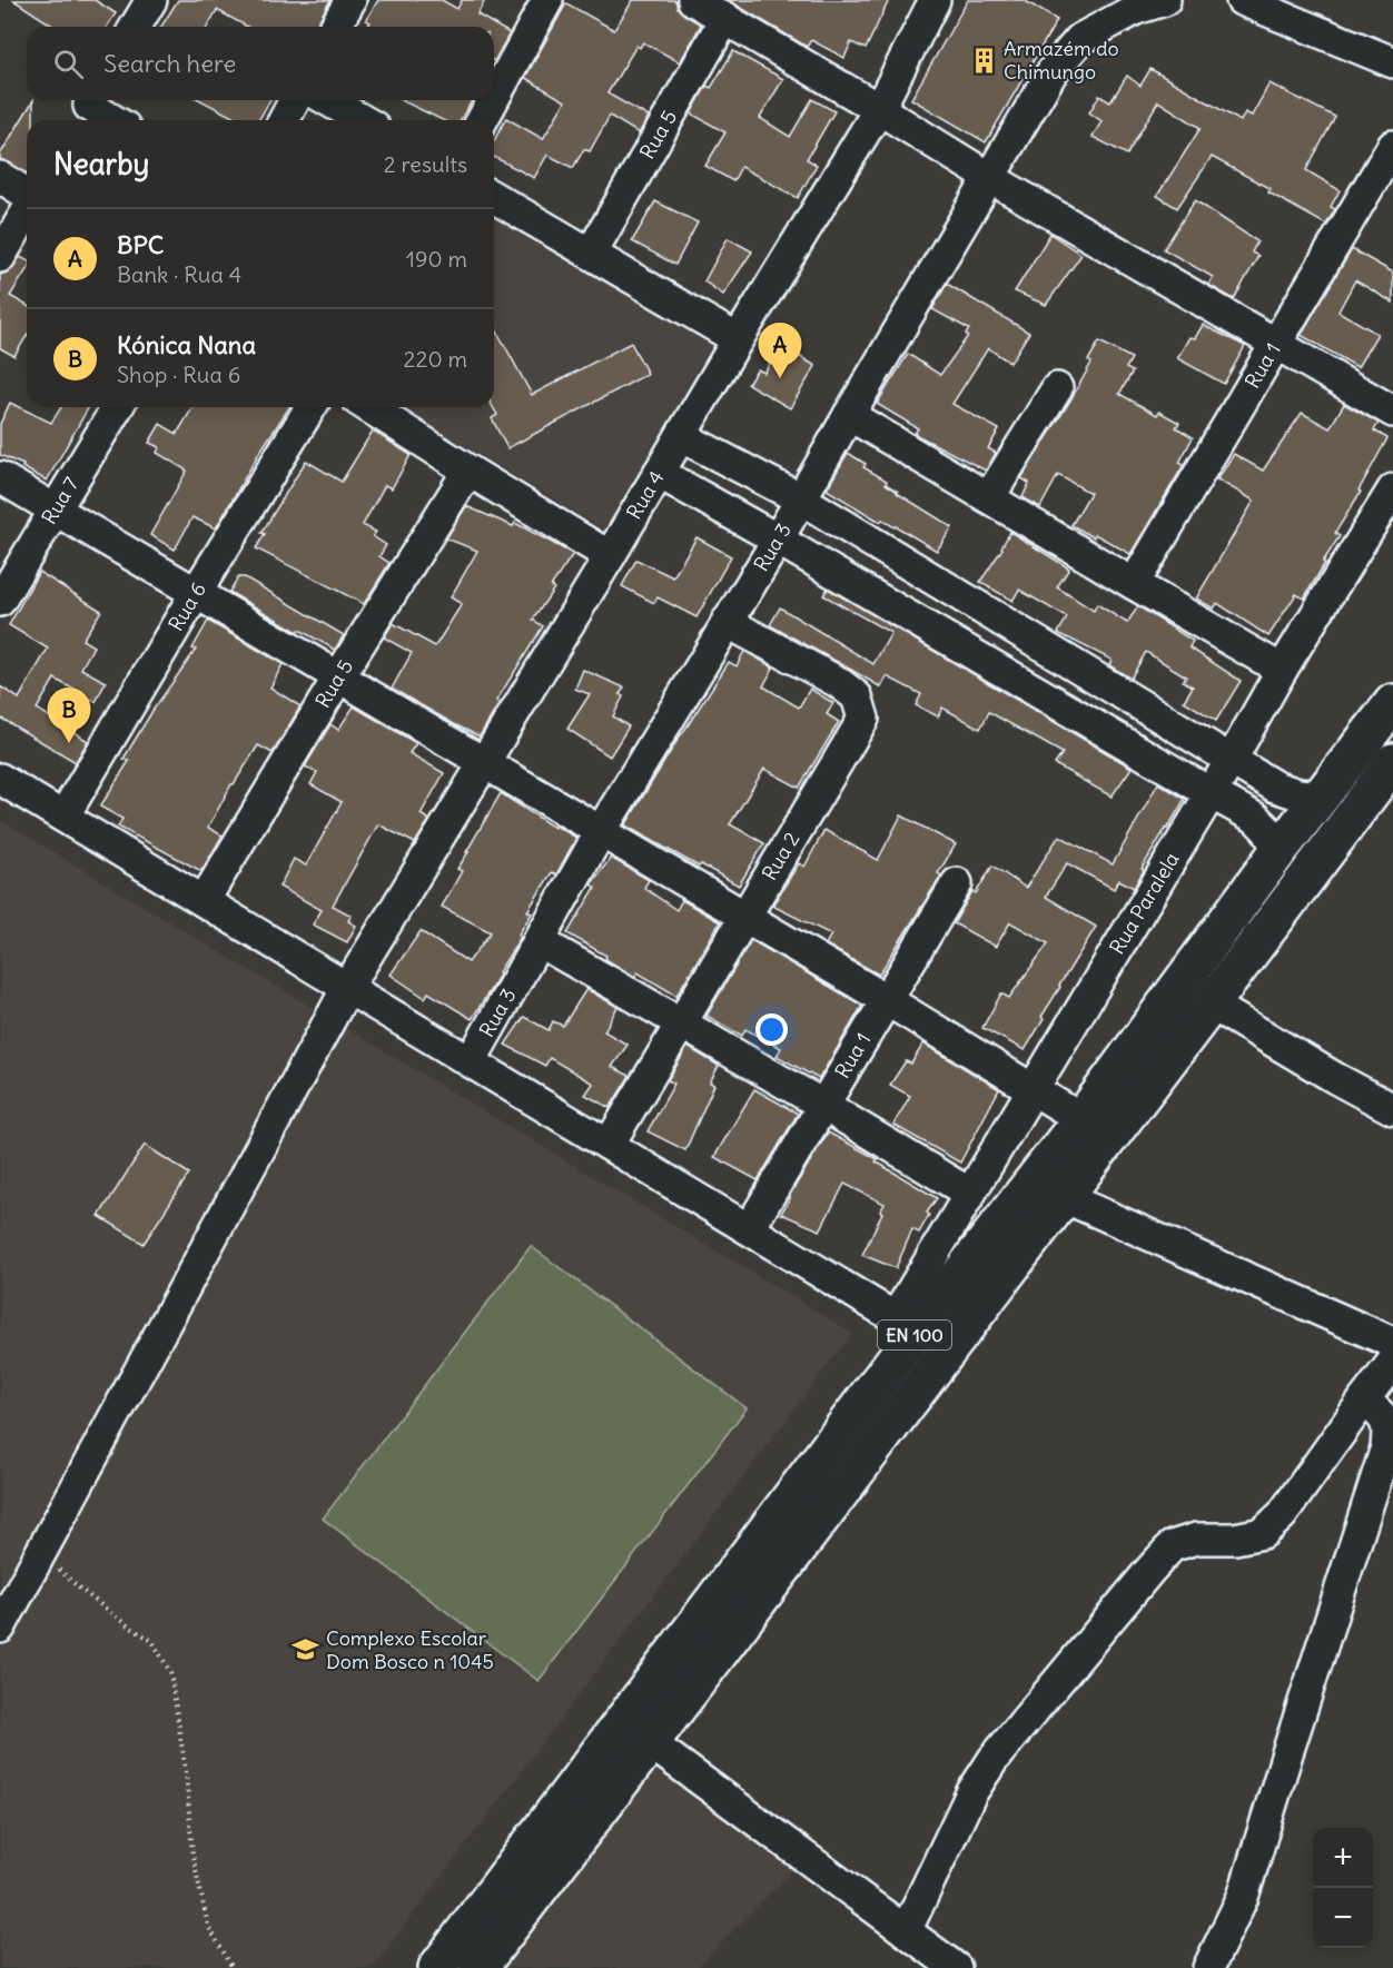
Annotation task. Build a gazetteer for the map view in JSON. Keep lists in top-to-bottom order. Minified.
{"streets":{"main road":["EN 100"],"street":["Rua 5","Rua 1","Rua 4","Rua 7","Rua 3","Rua 6","Rua 2","Rua Paralela"]},"crossings":[["Rua 3","Rua 2"],["Rua Paralela","EN 100"]],"places":{"building":["Armazém do Chimungo"],"school or university":["Complexo Escolar Dom Bosco n 1045"]},"page":{"search":"Search here","heading":["Nearby","2 results"],"list":[{"mark":"A","name":"BPC","note":"Bank · Rua 4","value":"190 m"},{"mark":"B","name":"Kónica Nana","note":"Shop · Rua 6","value":"220 m"}],"pins":["A","B"],"map_buttons":["+","−"]}}
